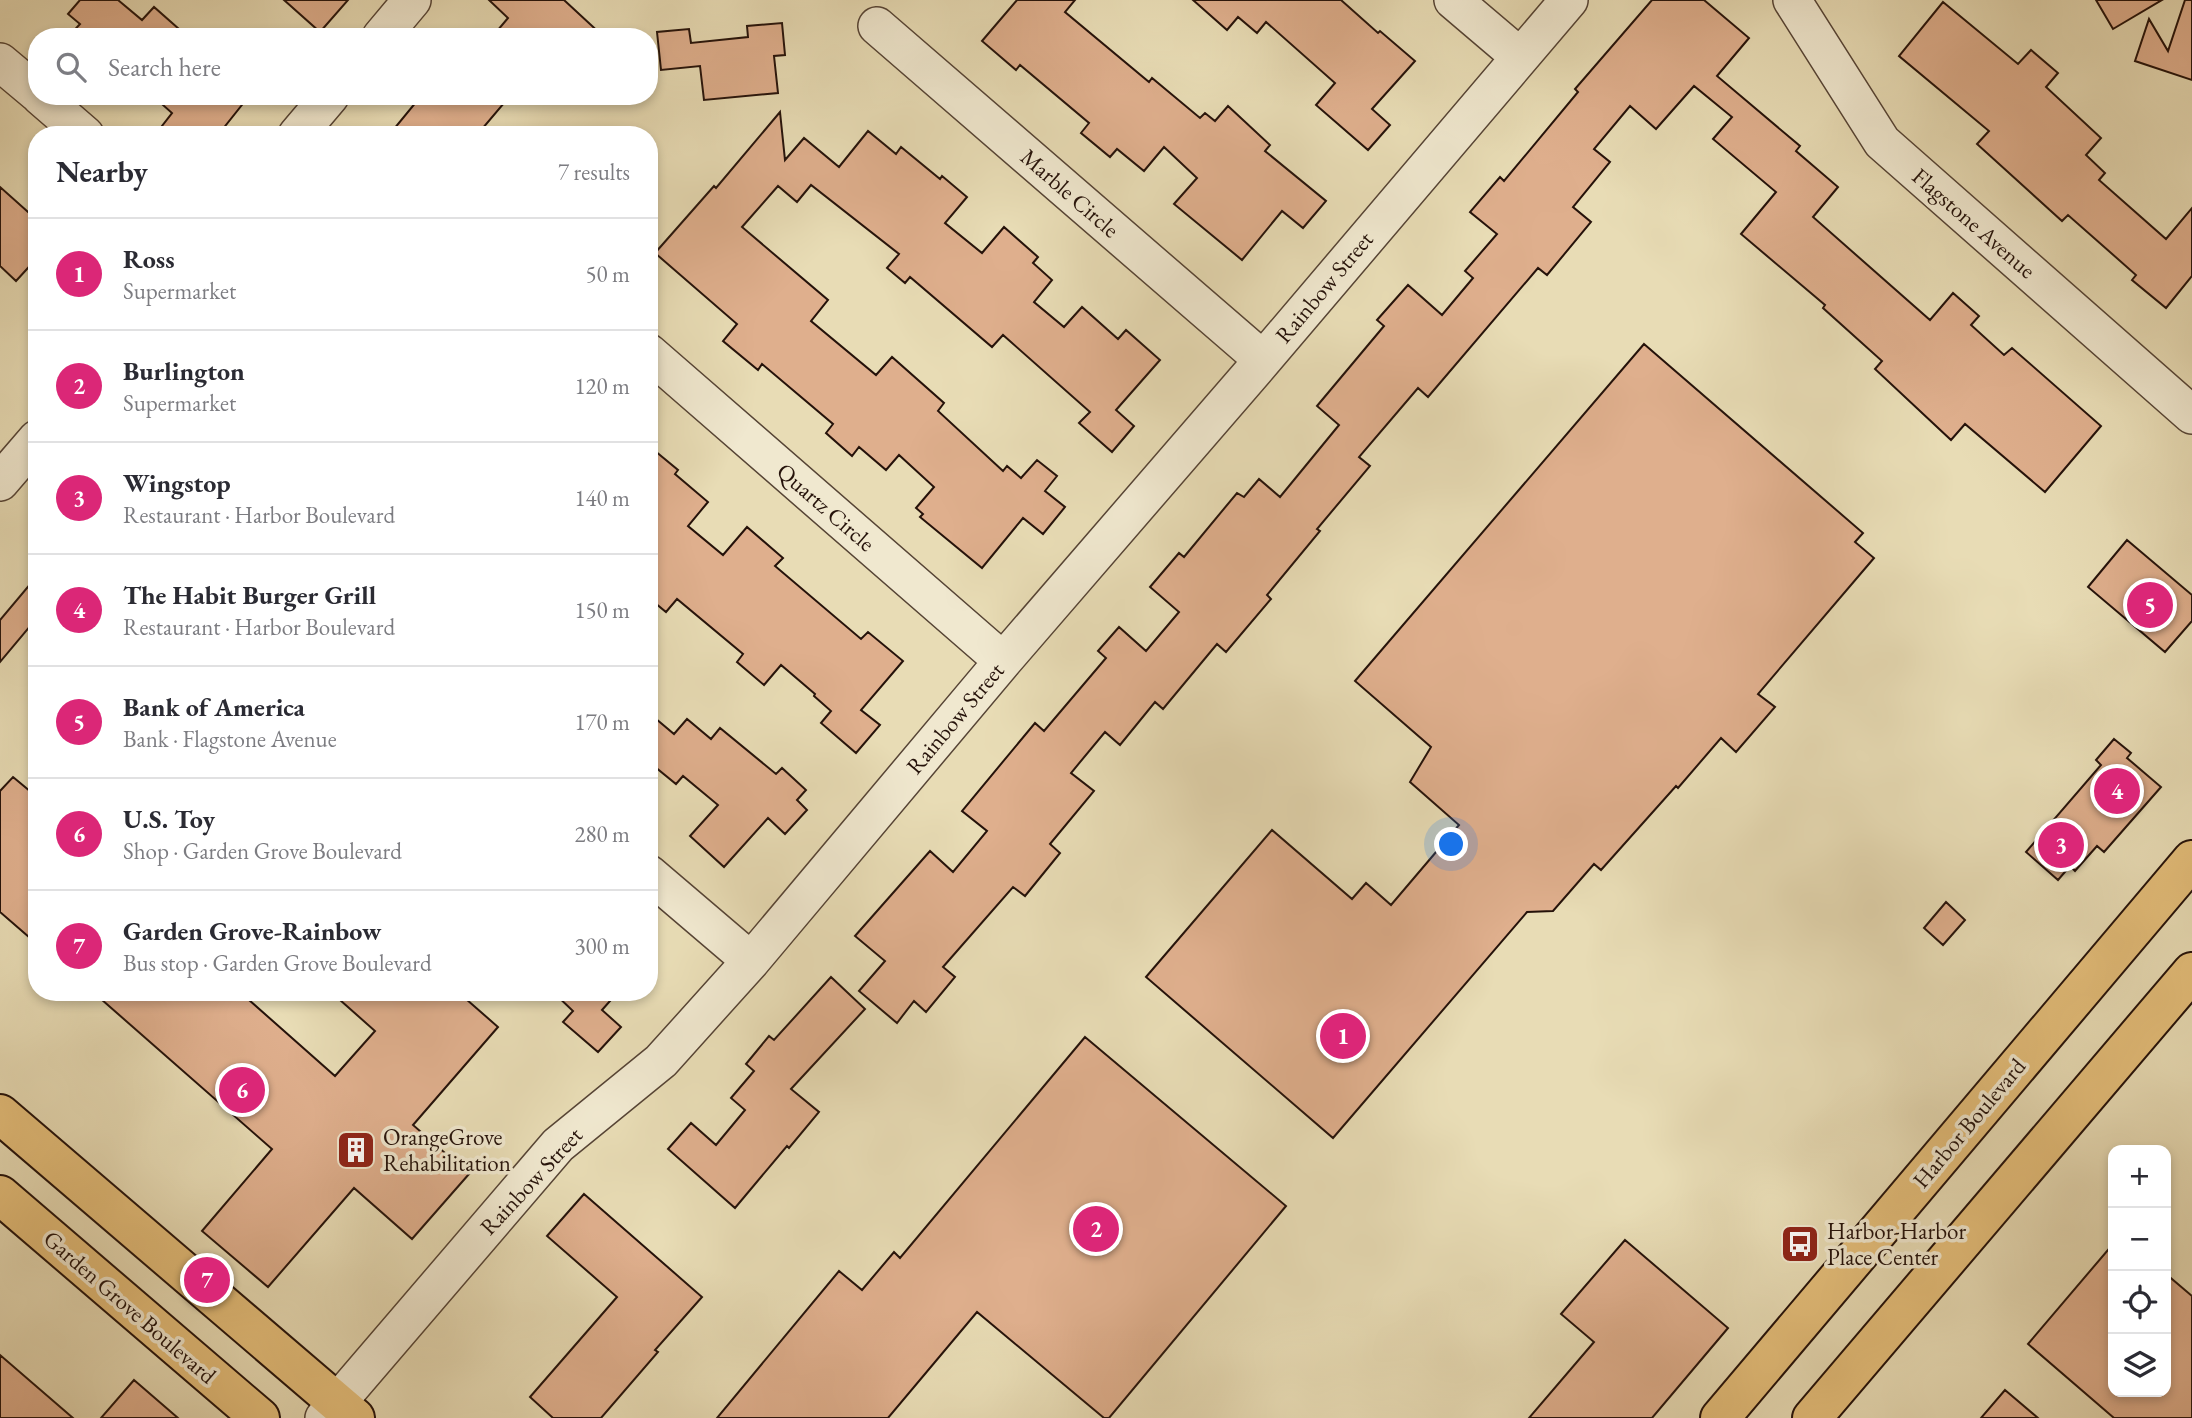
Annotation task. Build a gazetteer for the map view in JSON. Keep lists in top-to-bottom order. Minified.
{"streets":{"main road":["Harbor Boulevard","Garden Grove Boulevard"],"street":["Marble Circle","Flagstone Avenue","Rainbow Street","Quartz Circle"]},"crossings":[["Marble Circle","Rainbow Street"],["Rainbow Street","Quartz Circle"]],"places":{"building":["OrangeGrove Rehabilitation"],"bus stop":["Harbor-Harbor Place Center"]},"page":{"search":"Search here","heading":["Nearby","7 results"],"list":[{"mark":"1","name":"Ross","note":"Supermarket","value":"50 m"},{"mark":"2","name":"Burlington","note":"Supermarket","value":"120 m"},{"mark":"3","name":"Wingstop","note":"Restaurant · Harbor Boulevard","value":"140 m"},{"mark":"4","name":"The Habit Burger Grill","note":"Restaurant · Harbor Boulevard","value":"150 m"},{"mark":"5","name":"Bank of America","note":"Bank · Flagstone Avenue","value":"170 m"},{"mark":"6","name":"U.S. Toy","note":"Shop · Garden Grove Boulevard","value":"280 m"},{"mark":"7","name":"Garden Grove-Rainbow","note":"Bus stop · Garden Grove Boulevard","value":"300 m"}],"pins":["5","4","3","1","6","2","7"],"map_buttons":["+","−"]}}
